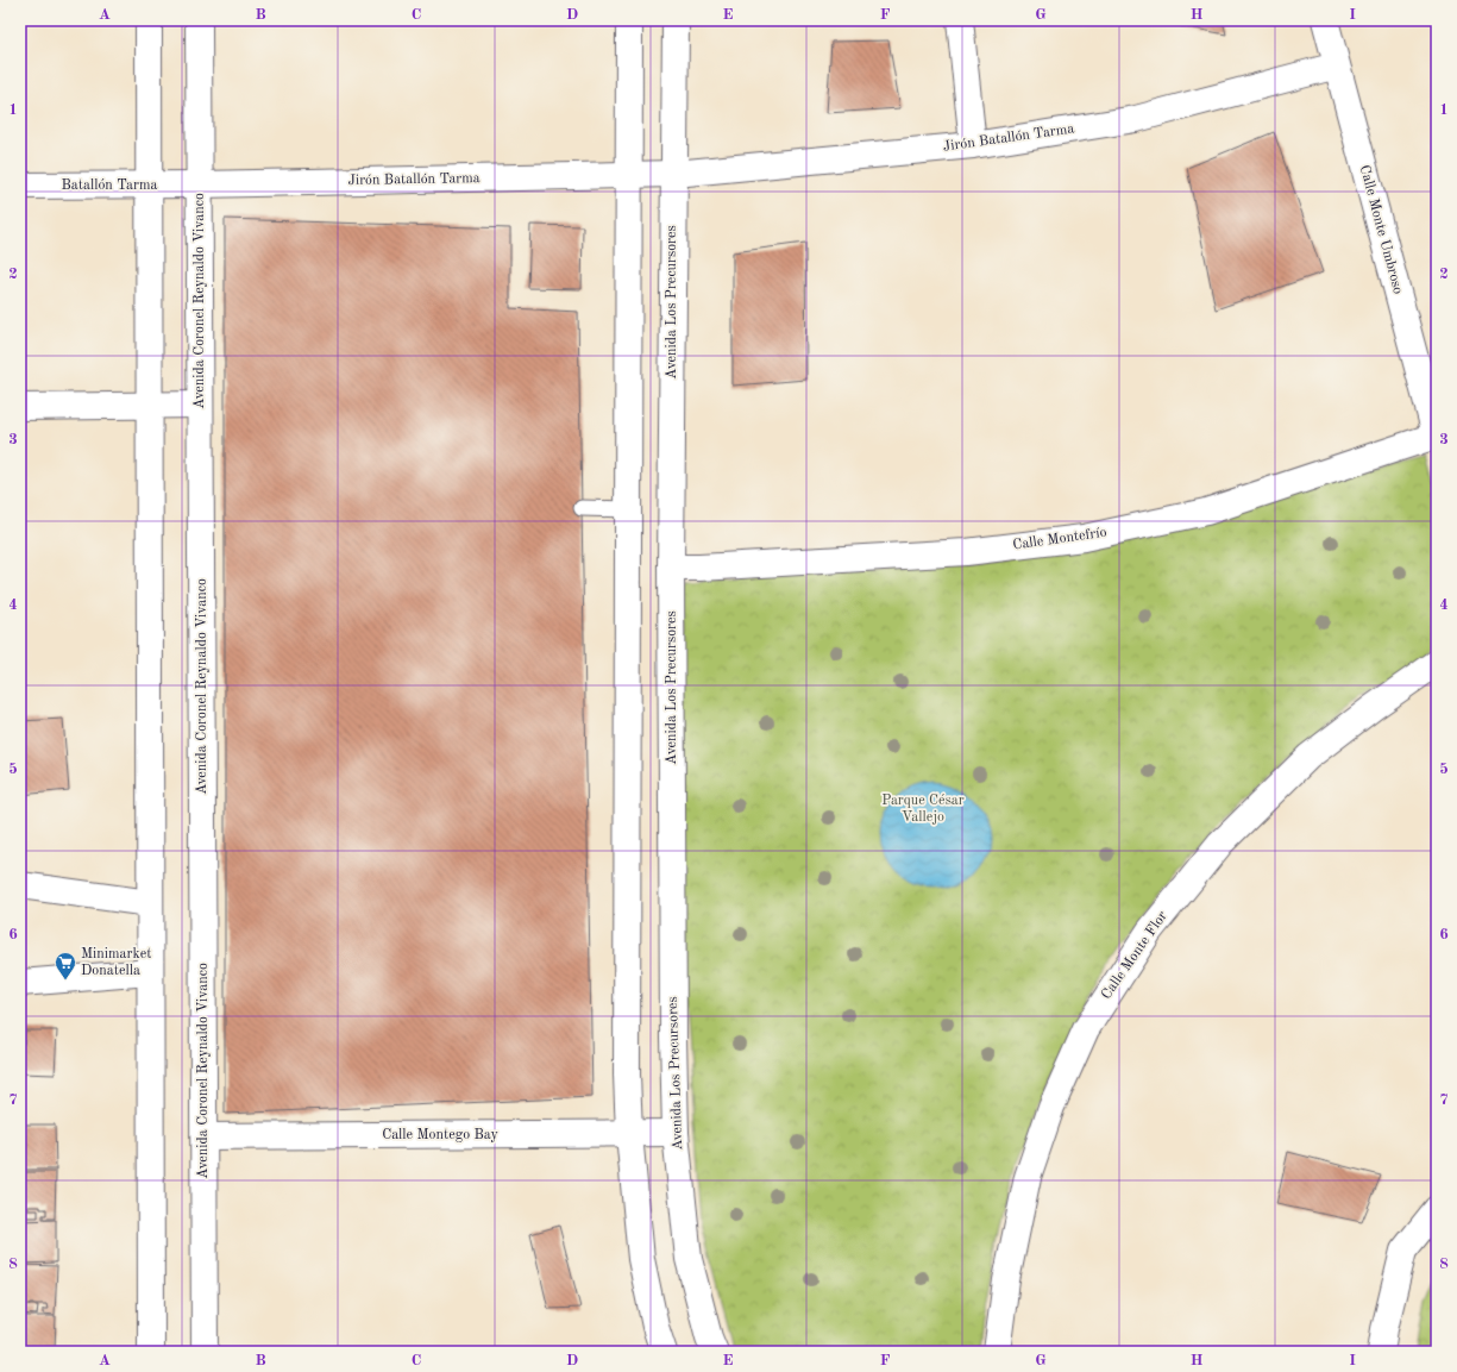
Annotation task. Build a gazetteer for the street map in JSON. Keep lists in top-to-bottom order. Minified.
{"streets":{"street":["Jirón Batallón Tarma","Batallón Tarma","Calle Monte Umbroso","Avenida Coronel Reynaldo Vivanco","Avenida Los Precursores","Calle Montefrío","Calle Monte Flor","Calle Montego Bay"]},"crossings":[["Jirón Batallón Tarma","Batallón Tarma"],["Jirón Batallón Tarma","Calle Monte Umbroso"],["Jirón Batallón Tarma","Avenida Coronel Reynaldo Vivanco"],["Jirón Batallón Tarma","Avenida Los Precursores"],["Batallón Tarma","Avenida Coronel Reynaldo Vivanco"],["Calle Monte Umbroso","Calle Montefrío"],["Avenida Coronel Reynaldo Vivanco","Calle Montego Bay"],["Avenida Los Precursores","Calle Montefrío"],["Avenida Los Precursores","Calle Montego Bay"]],"parks":["Parque César Vallejo"],"places":{"supermarket":["Minimarket Donatella"]},"grid":{"columns":["A","B","C","D","E","F","G","H","I"],"rows":["1","2","3","4","5","6","7","8"]}}
